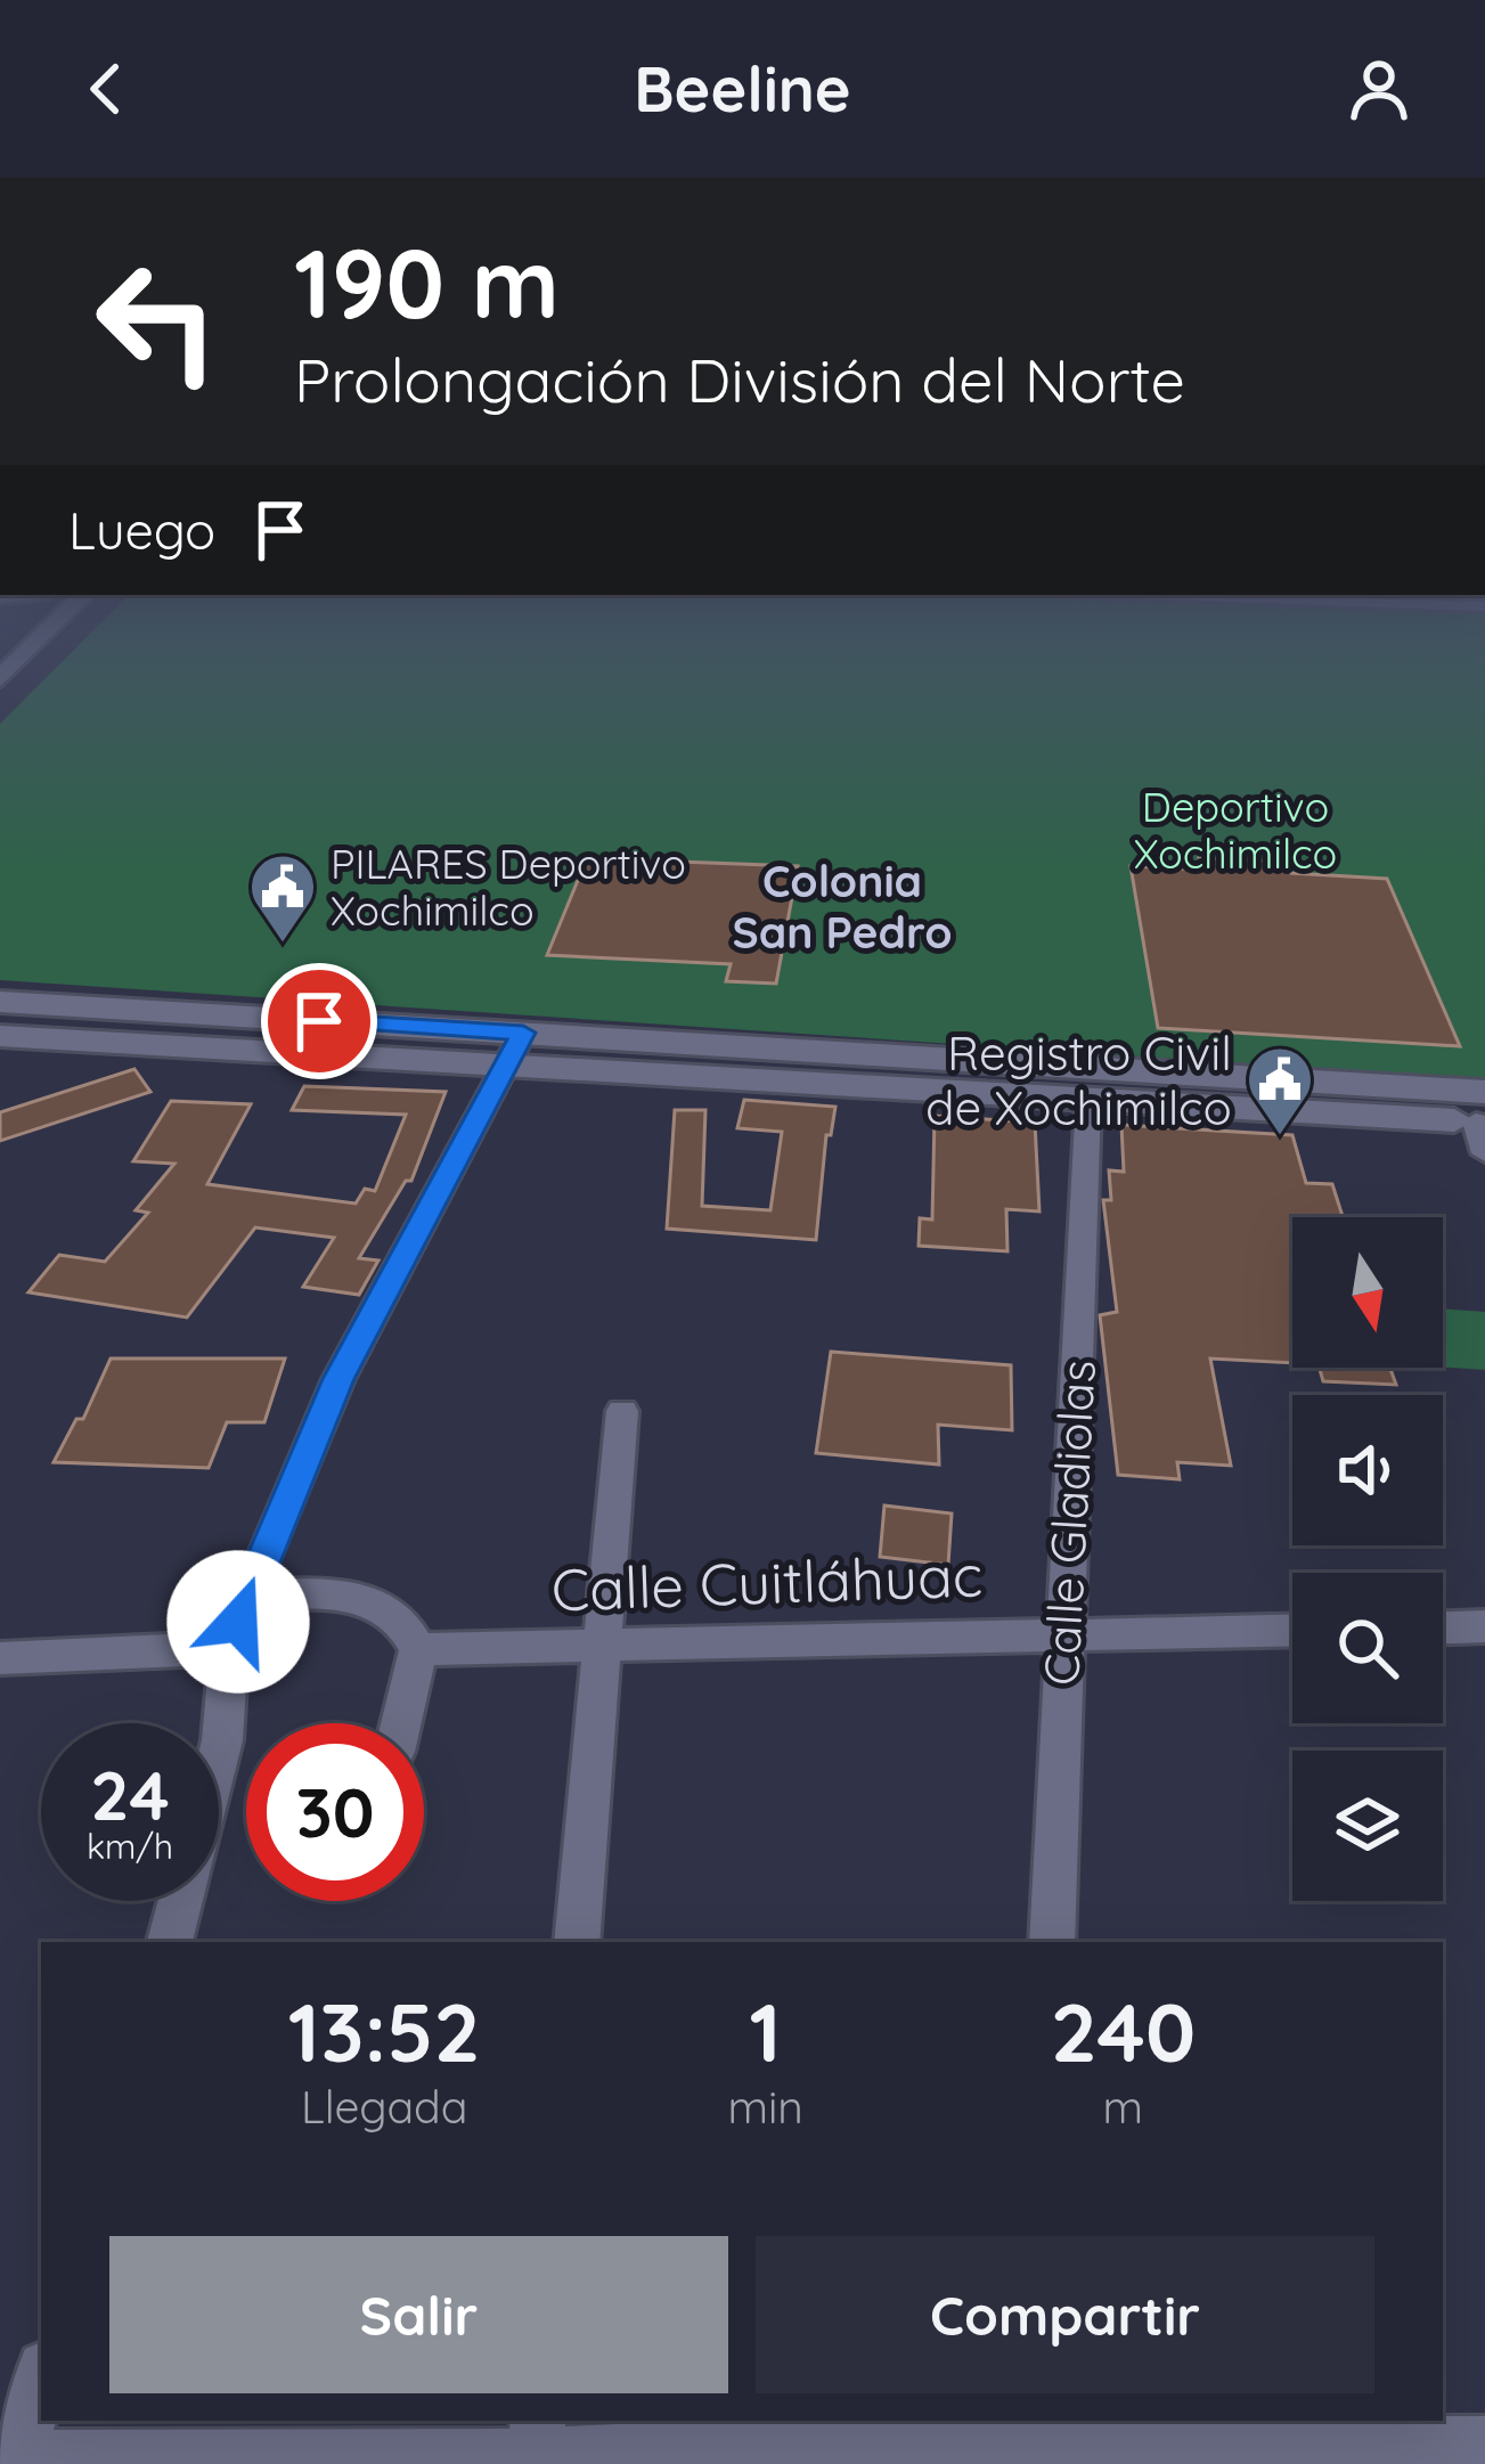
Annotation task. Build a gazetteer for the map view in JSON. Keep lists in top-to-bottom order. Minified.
{"streets":{"street":["Calle Gladiolas","Calle Cuitláhuac"]},"crossings":[["Calle Gladiolas","Calle Cuitláhuac"]],"districts":["Colonia San Pedro"],"parks":["Deportivo Xochimilco"],"places":{"public building":["PILARES Deportivo Xochimilco","Registro Civil de Xochimilco"]},"north":"bottom","page":{"header":"Beeline","turn":["190 m","Prolongación División del Norte"],"then":"Luego","speed":"24 km/h","limit":"30","eta":["13:52","Llegada","1","min","240","m"],"buttons":["Salir","Compartir"]}}
